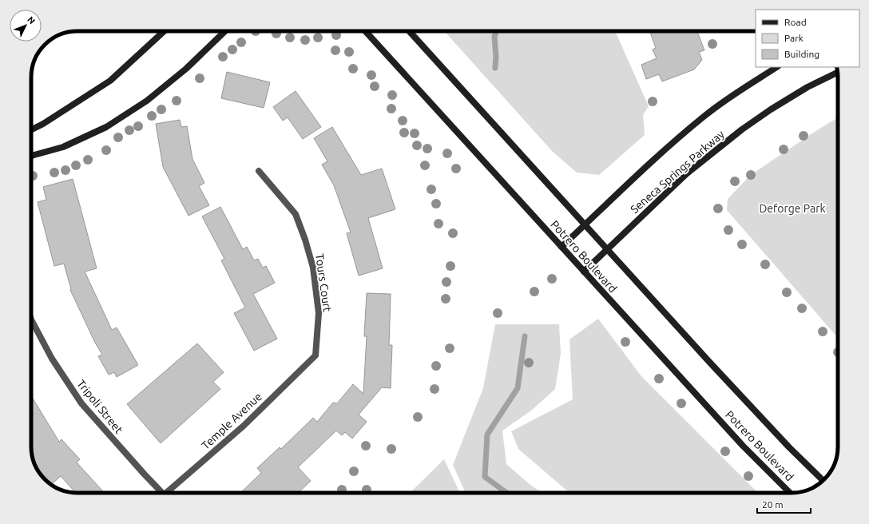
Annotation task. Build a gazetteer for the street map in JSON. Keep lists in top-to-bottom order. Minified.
{"streets":{"street":["Seneca Springs Parkway","Potrero Boulevard","Tours Court","Tripoli Street","Temple Avenue"]},"crossings":[["Seneca Springs Parkway","Potrero Boulevard"],["Tours Court","Temple Avenue"]],"parks":["Deforge Park"],"legend":["Road","Park","Building"],"scale_bar":"20 m","north":"top right"}
